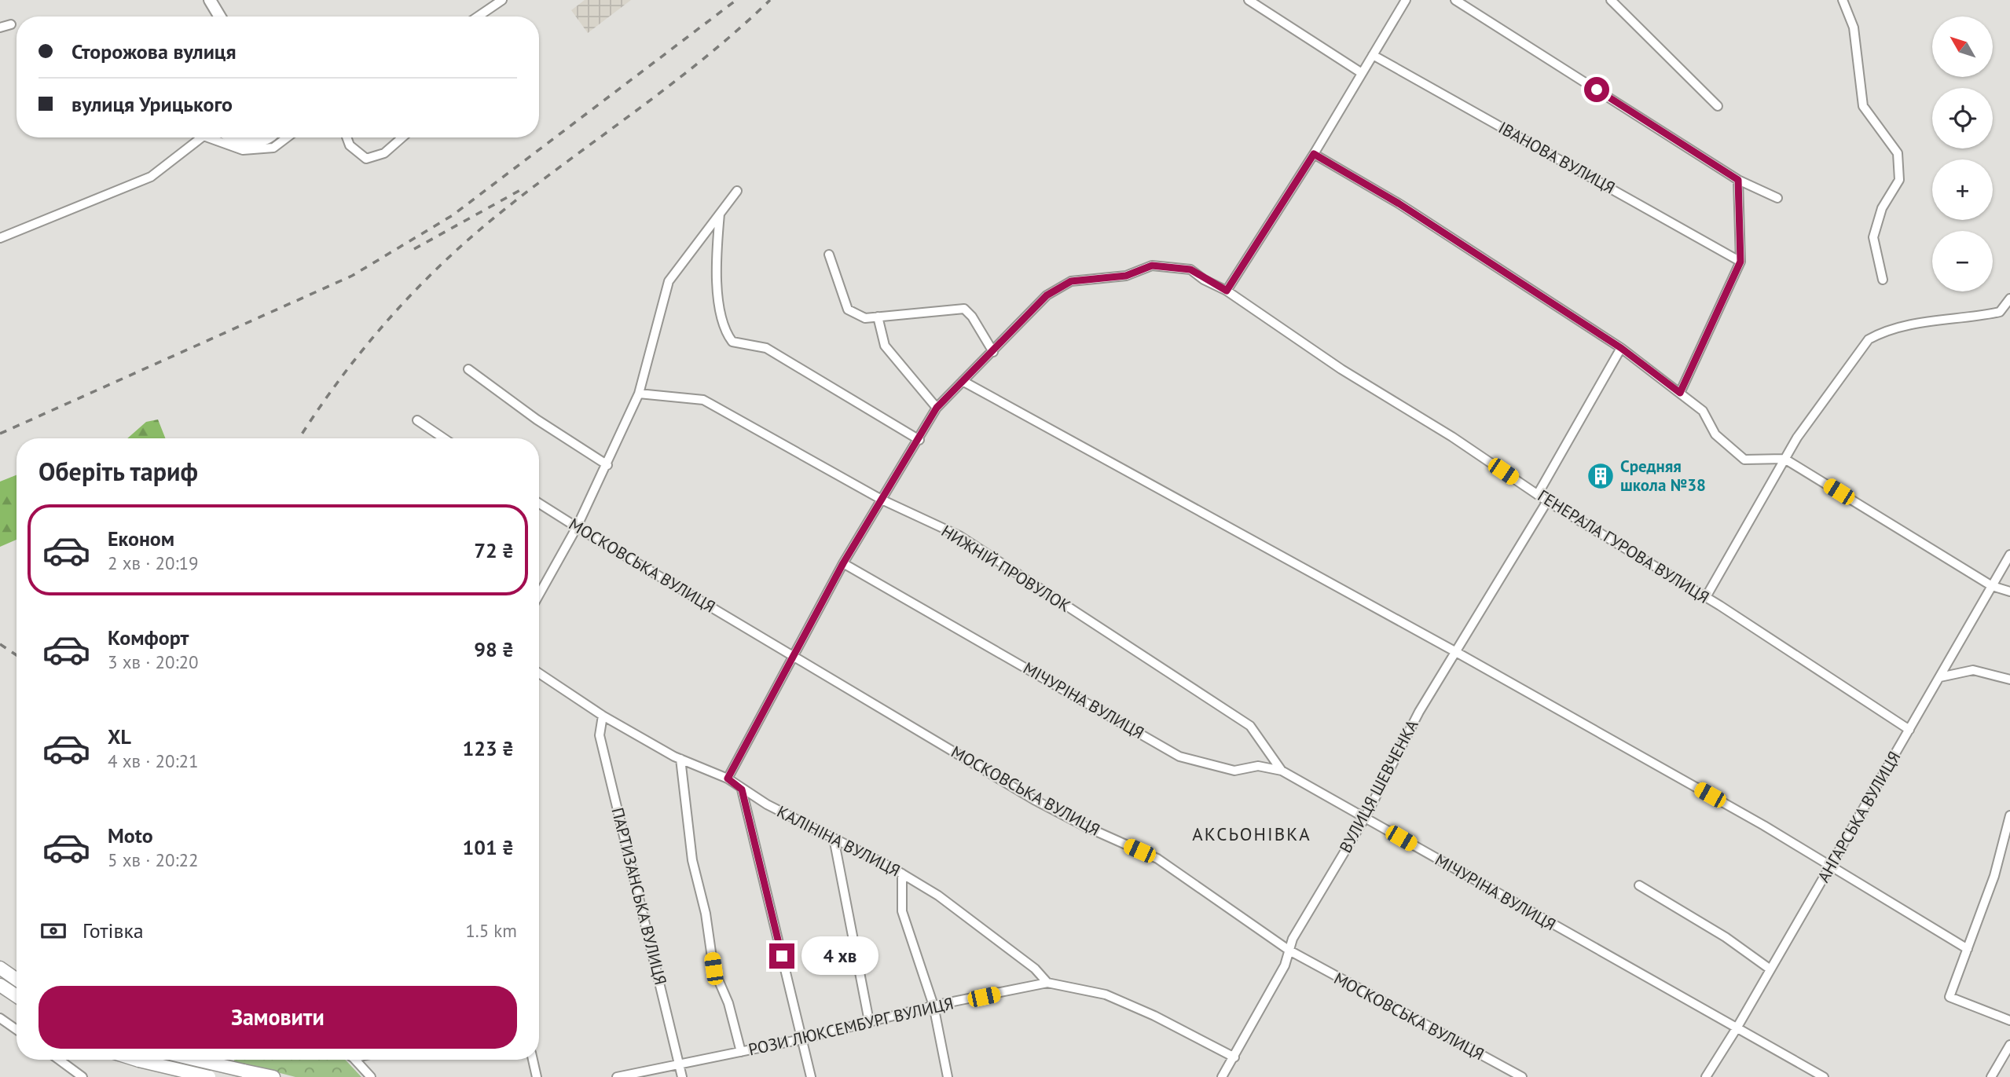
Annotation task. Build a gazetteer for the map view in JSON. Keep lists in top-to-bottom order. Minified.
{"streets":{"street":["ІВАНОВА ВУЛИЦЯ","ГЕНЕРАЛА ГУРОВА ВУЛИЦЯ","МОСКОВСЬКА ВУЛИЦЯ","НИЖНІЙ ПРОВУЛОК","МІЧУРІНА ВУЛИЦЯ","ВУЛИЦЯ ШЕВЧЕНКА","АНГАРСЬКА ВУЛИЦЯ","КАЛІНІНА ВУЛИЦЯ","ПАРТИЗАНСЬКА ВУЛИЦЯ","РОЗИ ЛЮКСЕМБУРГ ВУЛИЦЯ"]},"crossings":[["ГЕНЕРАЛА ГУРОВА ВУЛИЦЯ","МОСКОВСЬКА ВУЛИЦЯ"],["ГЕНЕРАЛА ГУРОВА ВУЛИЦЯ","НИЖНІЙ ПРОВУЛОК"],["ГЕНЕРАЛА ГУРОВА ВУЛИЦЯ","МІЧУРІНА ВУЛИЦЯ"],["ГЕНЕРАЛА ГУРОВА ВУЛИЦЯ","ВУЛИЦЯ ШЕВЧЕНКА"],["ГЕНЕРАЛА ГУРОВА ВУЛИЦЯ","АНГАРСЬКА ВУЛИЦЯ"],["ГЕНЕРАЛА ГУРОВА ВУЛИЦЯ","КАЛІНІНА ВУЛИЦЯ"],["МОСКОВСЬКА ВУЛИЦЯ","ВУЛИЦЯ ШЕВЧЕНКА"],["НИЖНІЙ ПРОВУЛОК","МІЧУРІНА ВУЛИЦЯ"],["МІЧУРІНА ВУЛИЦЯ","ВУЛИЦЯ ШЕВЧЕНКА"],["МІЧУРІНА ВУЛИЦЯ","АНГАРСЬКА ВУЛИЦЯ"],["ВУЛИЦЯ ШЕВЧЕНКА","РОЗИ ЛЮКСЕМБУРГ ВУЛИЦЯ"],["КАЛІНІНА ВУЛИЦЯ","ПАРТИЗАНСЬКА ВУЛИЦЯ"],["КАЛІНІНА ВУЛИЦЯ","РОЗИ ЛЮКСЕМБУРГ ВУЛИЦЯ"],["ПАРТИЗАНСЬКА ВУЛИЦЯ","РОЗИ ЛЮКСЕМБУРГ ВУЛИЦЯ"]],"districts":["АКСЬОНІВКА"],"places":{"building":["Средняя школа №38"]},"north":"top left","page":{"map_buttons":["+","−"],"banner":["Сторожова вулиця","вулиця Урицького"],"heading":"Оберіть тариф","list":[{"name":"Економ","note":"2 хв · 20:19","value":"72 ₴"},{"name":"Комфорт","note":"3 хв · 20:20","value":"98 ₴"},{"name":"XL","note":"4 хв · 20:21","value":"123 ₴"},{"name":"Moto","note":"5 хв · 20:22","value":"101 ₴"}],"pay":["Готівка","1.5 km"],"bubble":"4 хв","buttons":"Замовити"}}
